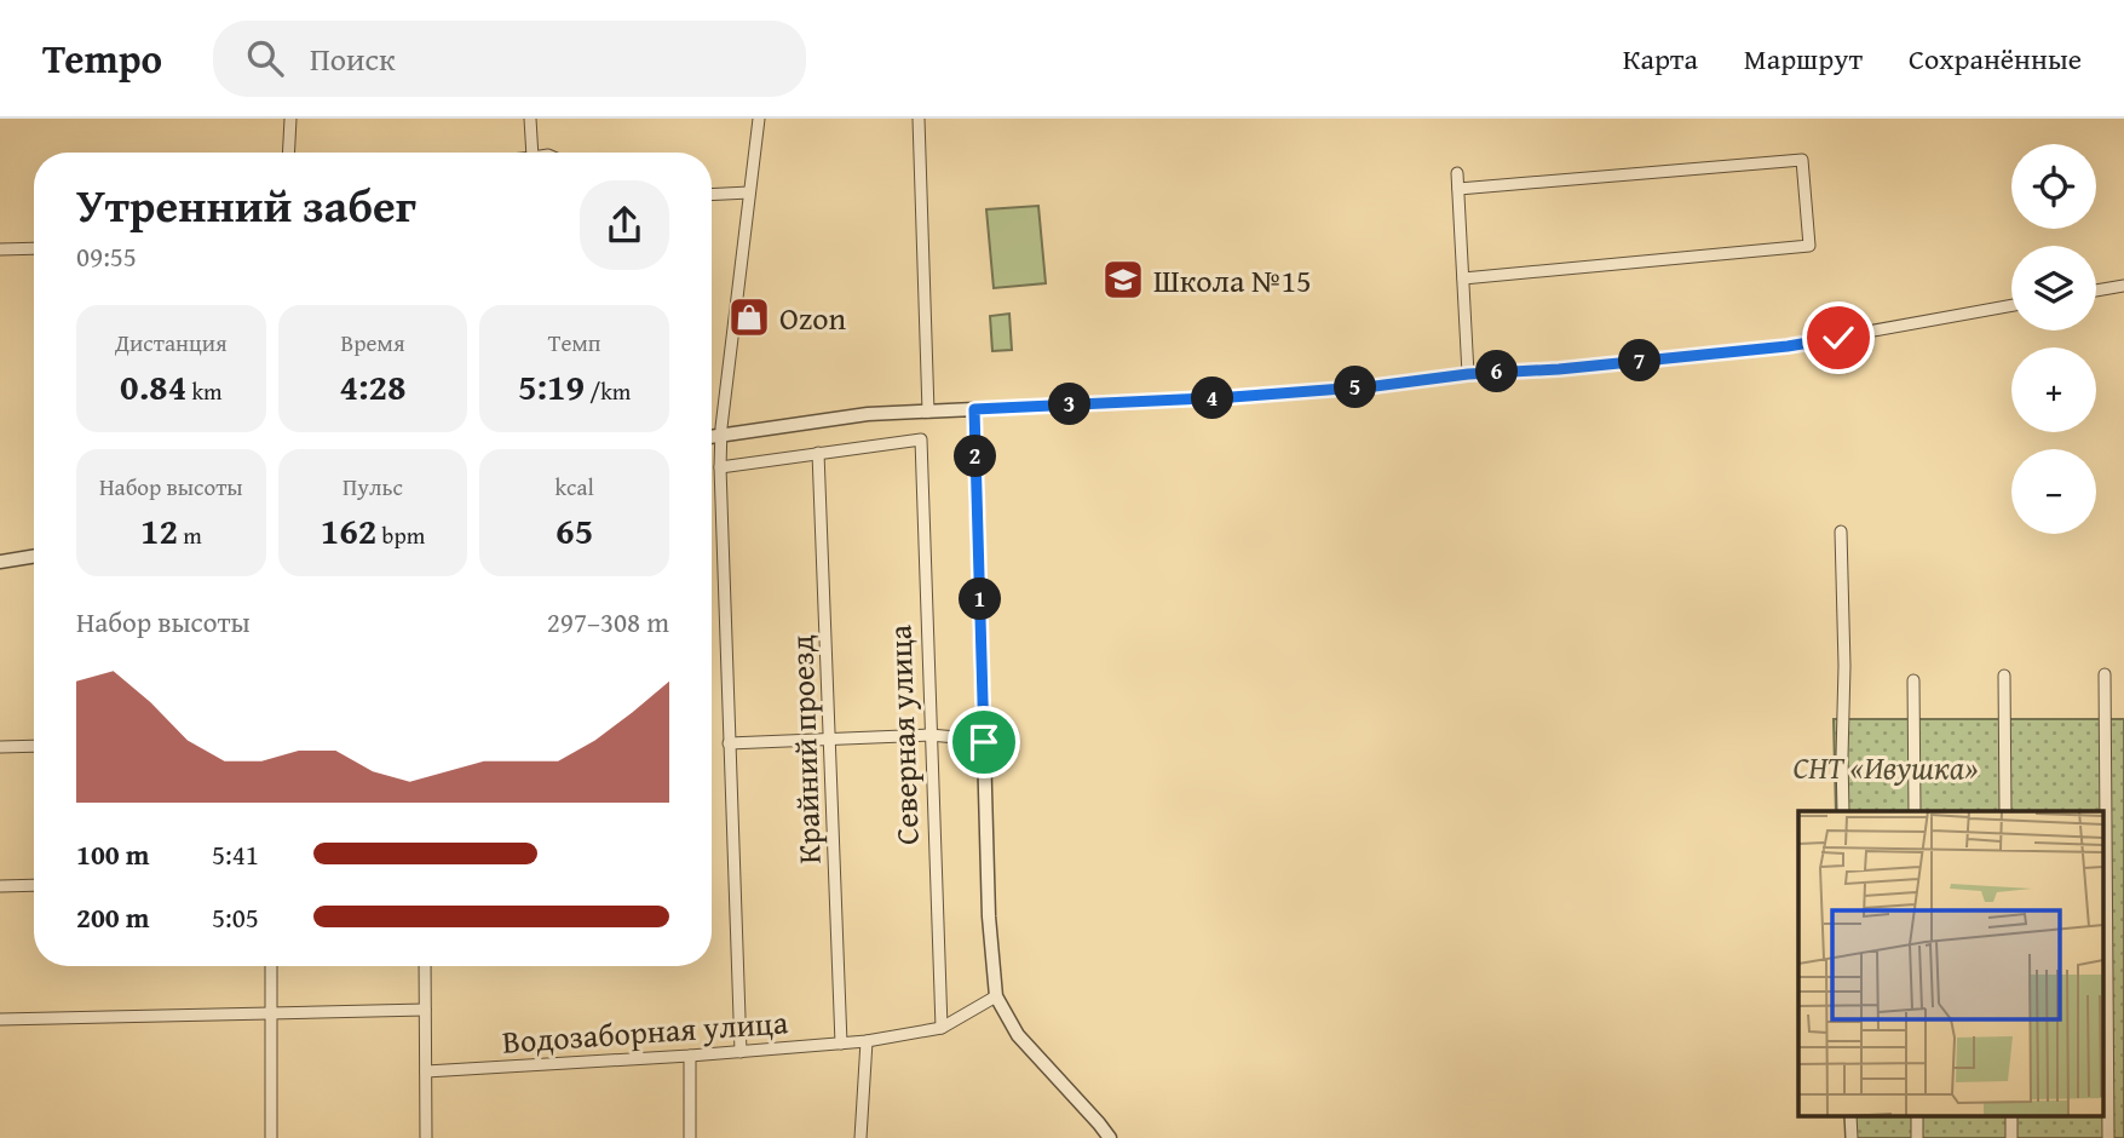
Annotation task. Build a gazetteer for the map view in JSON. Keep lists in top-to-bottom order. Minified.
{"streets":{"street":["Северная улица","Крайний проезд","Водозаборная улица"]},"crossings":[["Северная улица","Крайний проезд"],["Северная улица","Водозаборная улица"],["Крайний проезд","Водозаборная улица"]],"parks":["СНТ «Ивушка»"],"places":{"school or university":["Школа №15"],"shop":["Ozon"]},"page":{"header":"Tempo","search":"Поиск","nav":["Карта","Маршрут","Сохранённые"],"map_buttons":["+","−"],"heading":["Утренний забег","09:55"],"stats":[["Дистанция","0.84 km"],["Время","4:28"],["Темп","5:19 /km"],["Набор высоты","12 m"],["Пульс","162 bpm"],["kcal","65"]],"pins":["7","6","5","4","3","2","1"],"chart":["Набор высоты","297–308 m"],"list":[{"name":"100 m","note":"5:41"},{"name":"200 m","note":"5:05"}]}}
